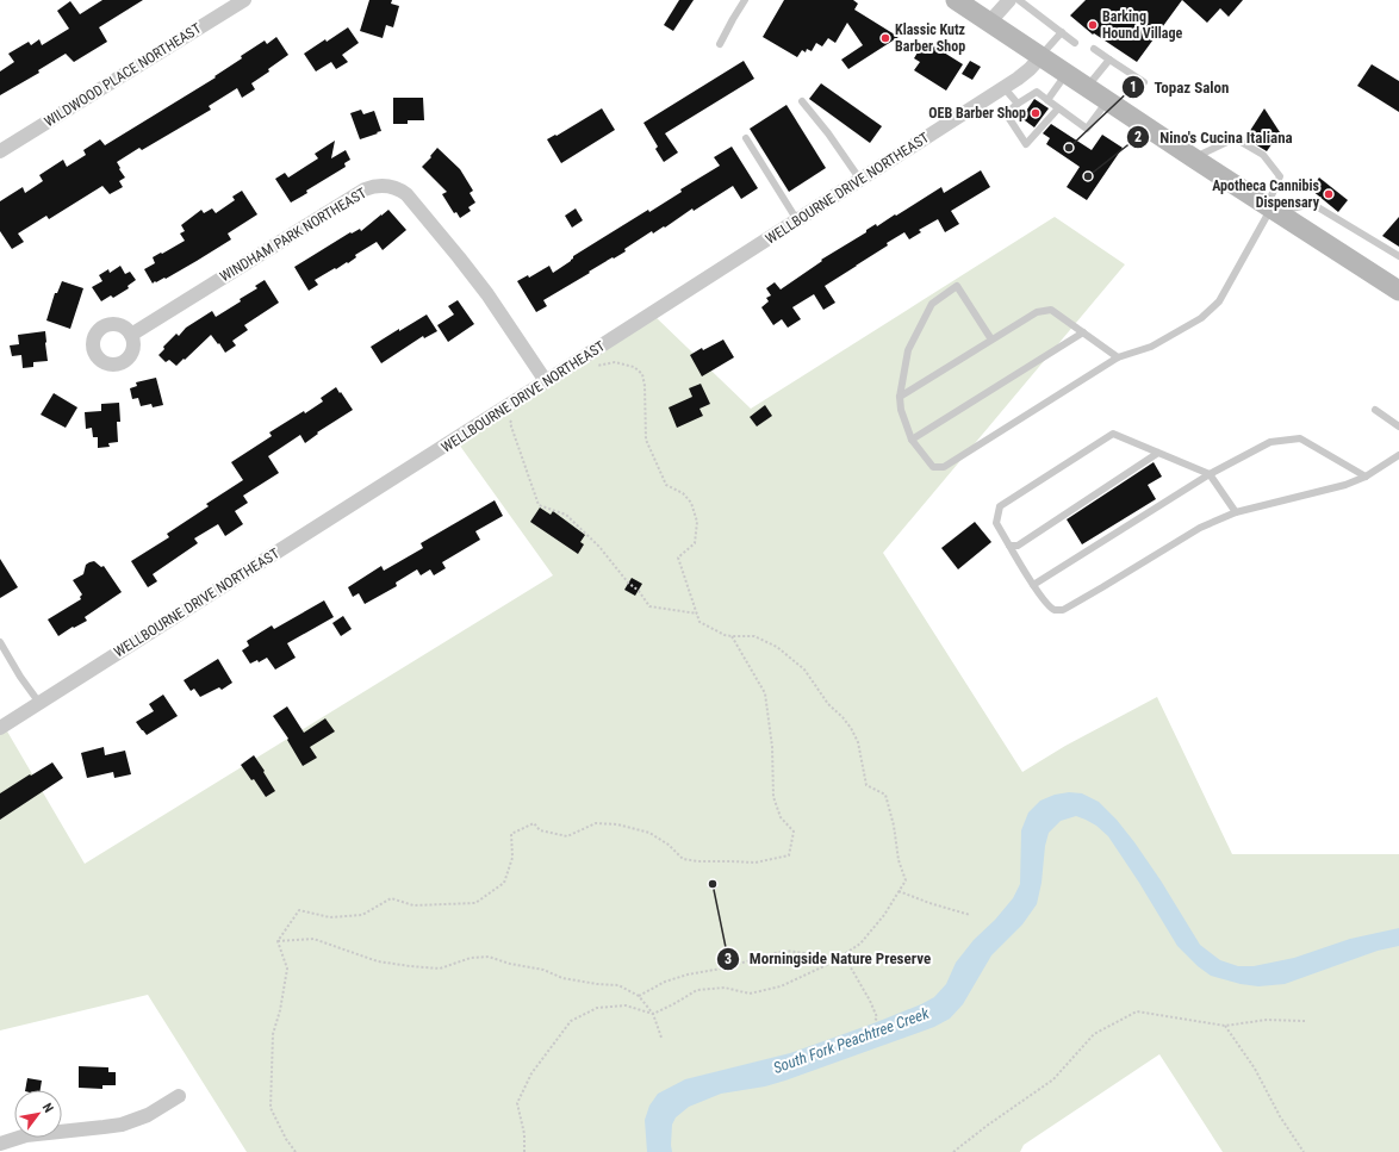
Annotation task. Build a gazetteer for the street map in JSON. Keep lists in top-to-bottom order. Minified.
{"streets":{"street":["WILDWOOD PLACE NORTHEAST","WELLBOURNE DRIVE NORTHEAST","WINDHAM PARK NORTHEAST"]},"crossings":[["WELLBOURNE DRIVE NORTHEAST","WINDHAM PARK NORTHEAST"]],"water":["South Fork Peachtree Creek"],"places":["Barking Hound Village","Klassic Kutz Barber Shop","OEB Barber Shop","Topaz Salon","Nino's Cucina Italiana","Apotheca Cannibis Dispensary","Morningside Nature Preserve"],"north":"top right"}
